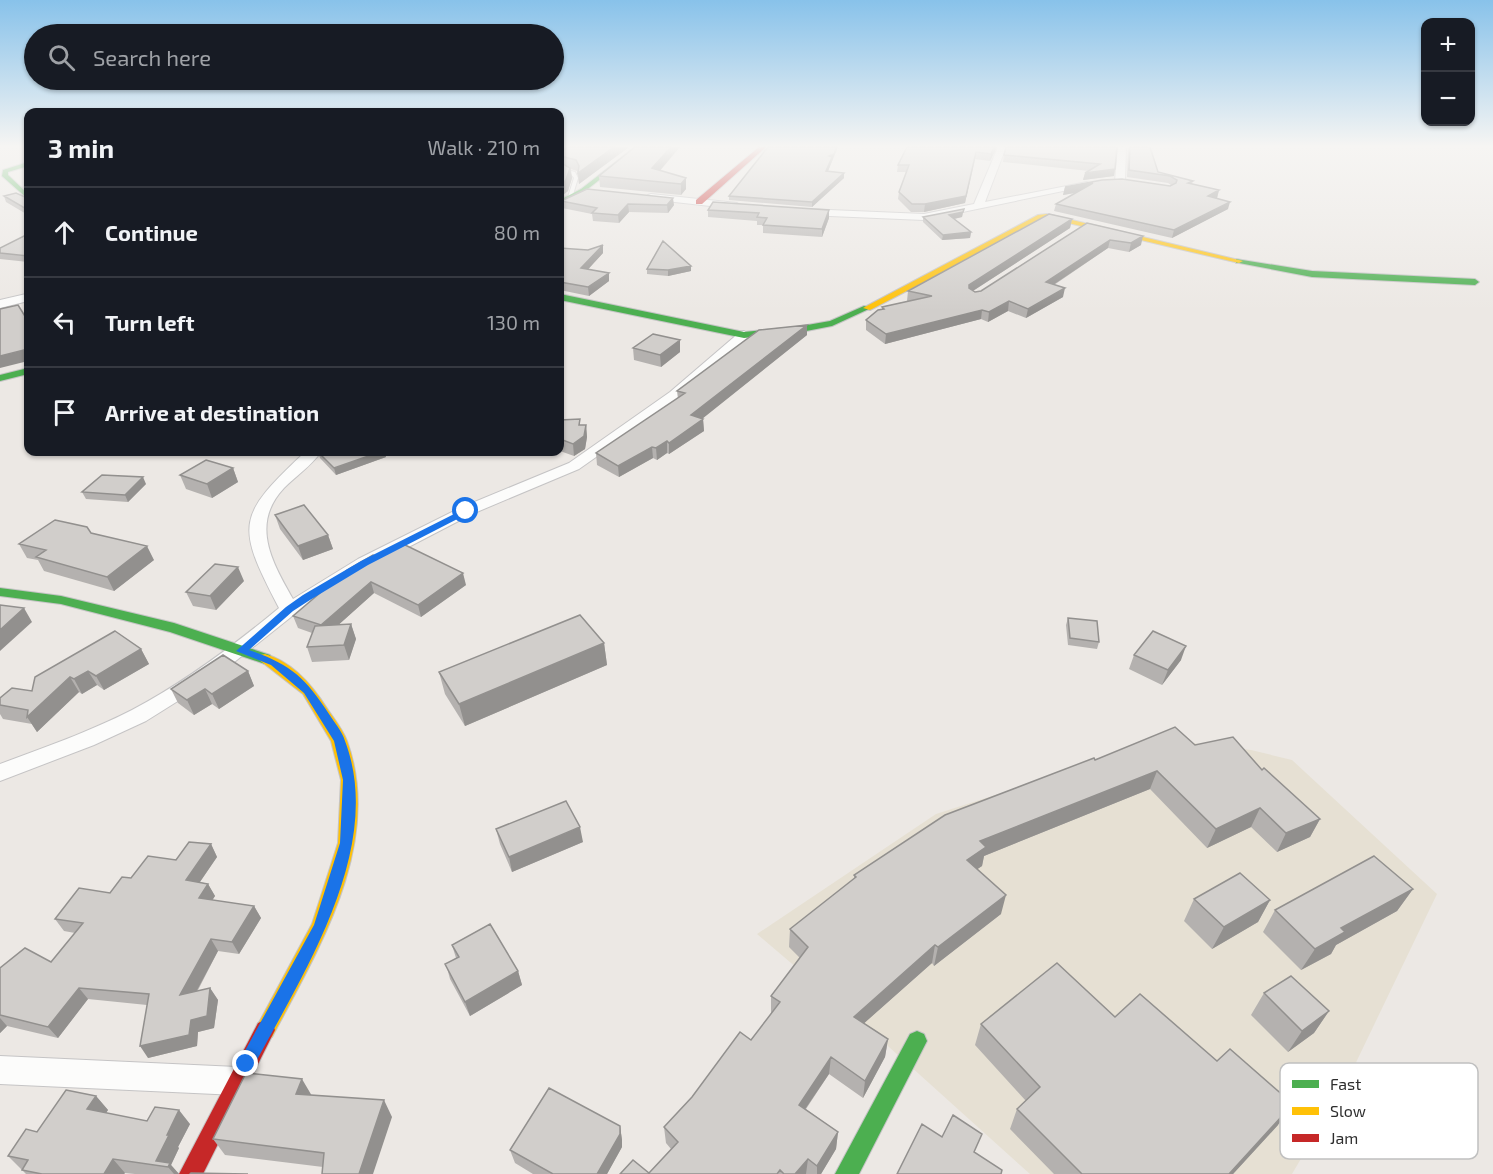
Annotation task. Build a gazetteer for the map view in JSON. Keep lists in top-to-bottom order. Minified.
{"legend":["Fast","Slow","Jam"],"page":{"map_buttons":["+","−"],"search":"Search here","heading":["3 min","Walk · 210 m"],"list":[["Continue","80 m"],["Turn left","130 m"],"Arrive at destination"]}}
